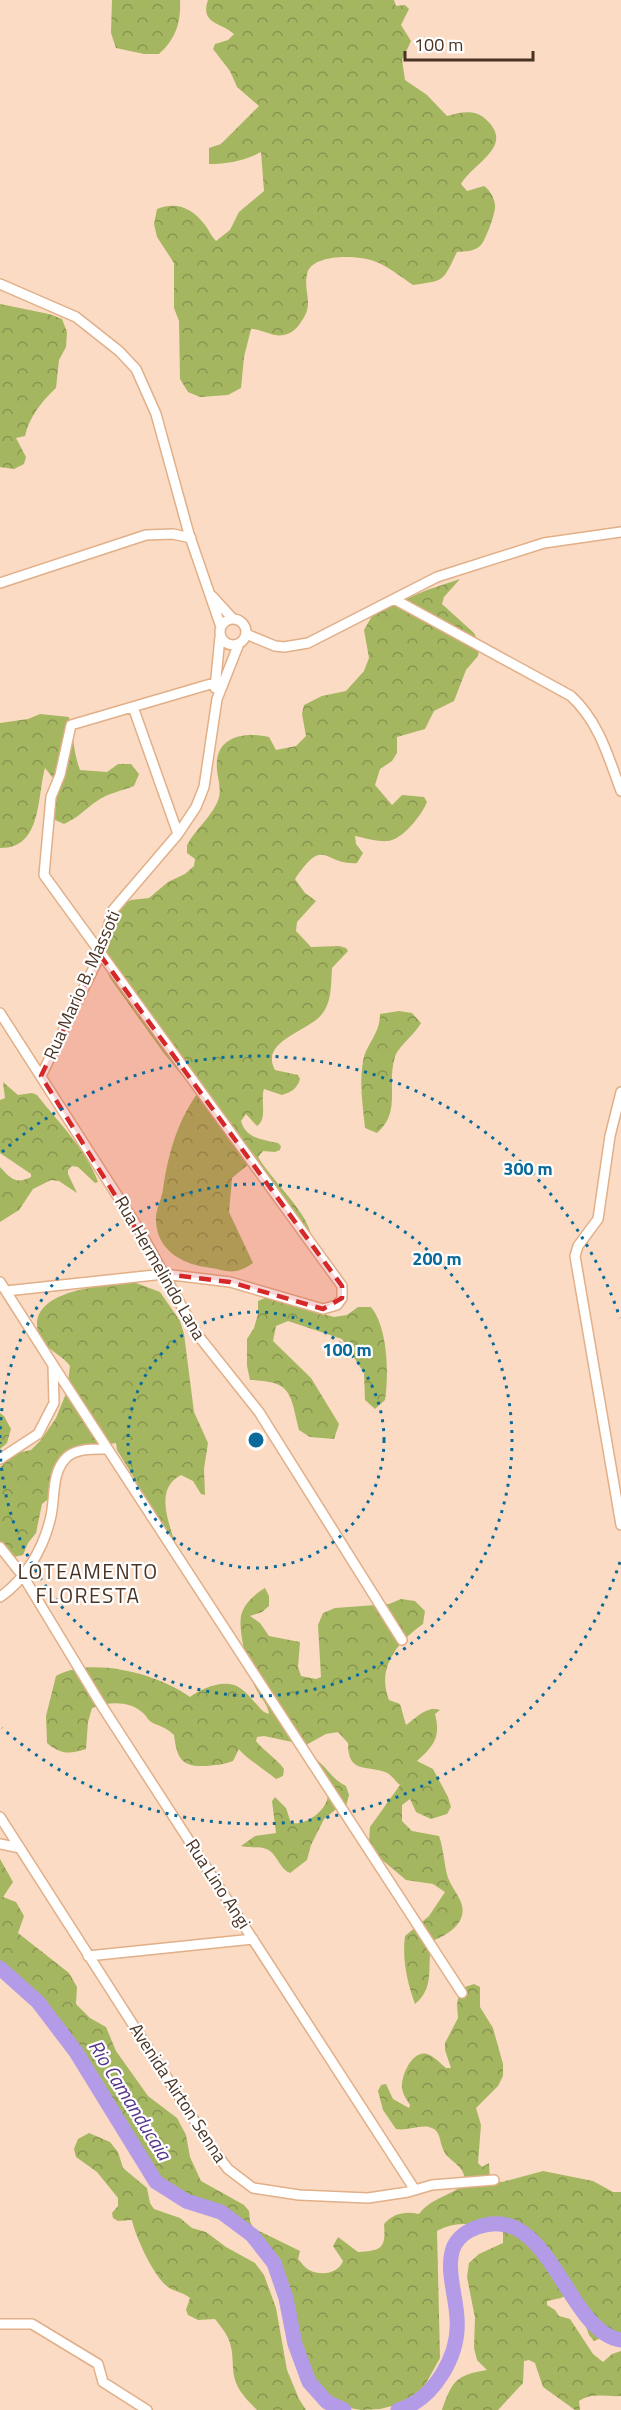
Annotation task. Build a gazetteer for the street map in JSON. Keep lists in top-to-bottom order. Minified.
{"streets":{"street":["Rua Mario B. Massoti","Rua Hermelindo Lana","Rua Lino Angi","Avenida Airton Senna"]},"crossings":[["Rua Mario B. Massoti","Rua Hermelindo Lana"],["Rua Lino Angi","Avenida Airton Senna"]],"districts":["LOTEAMENTO FLORESTA"],"water":["Rio Camanducaia"],"scale_bar":"100 m","rings":["300 m","200 m","100 m"]}
